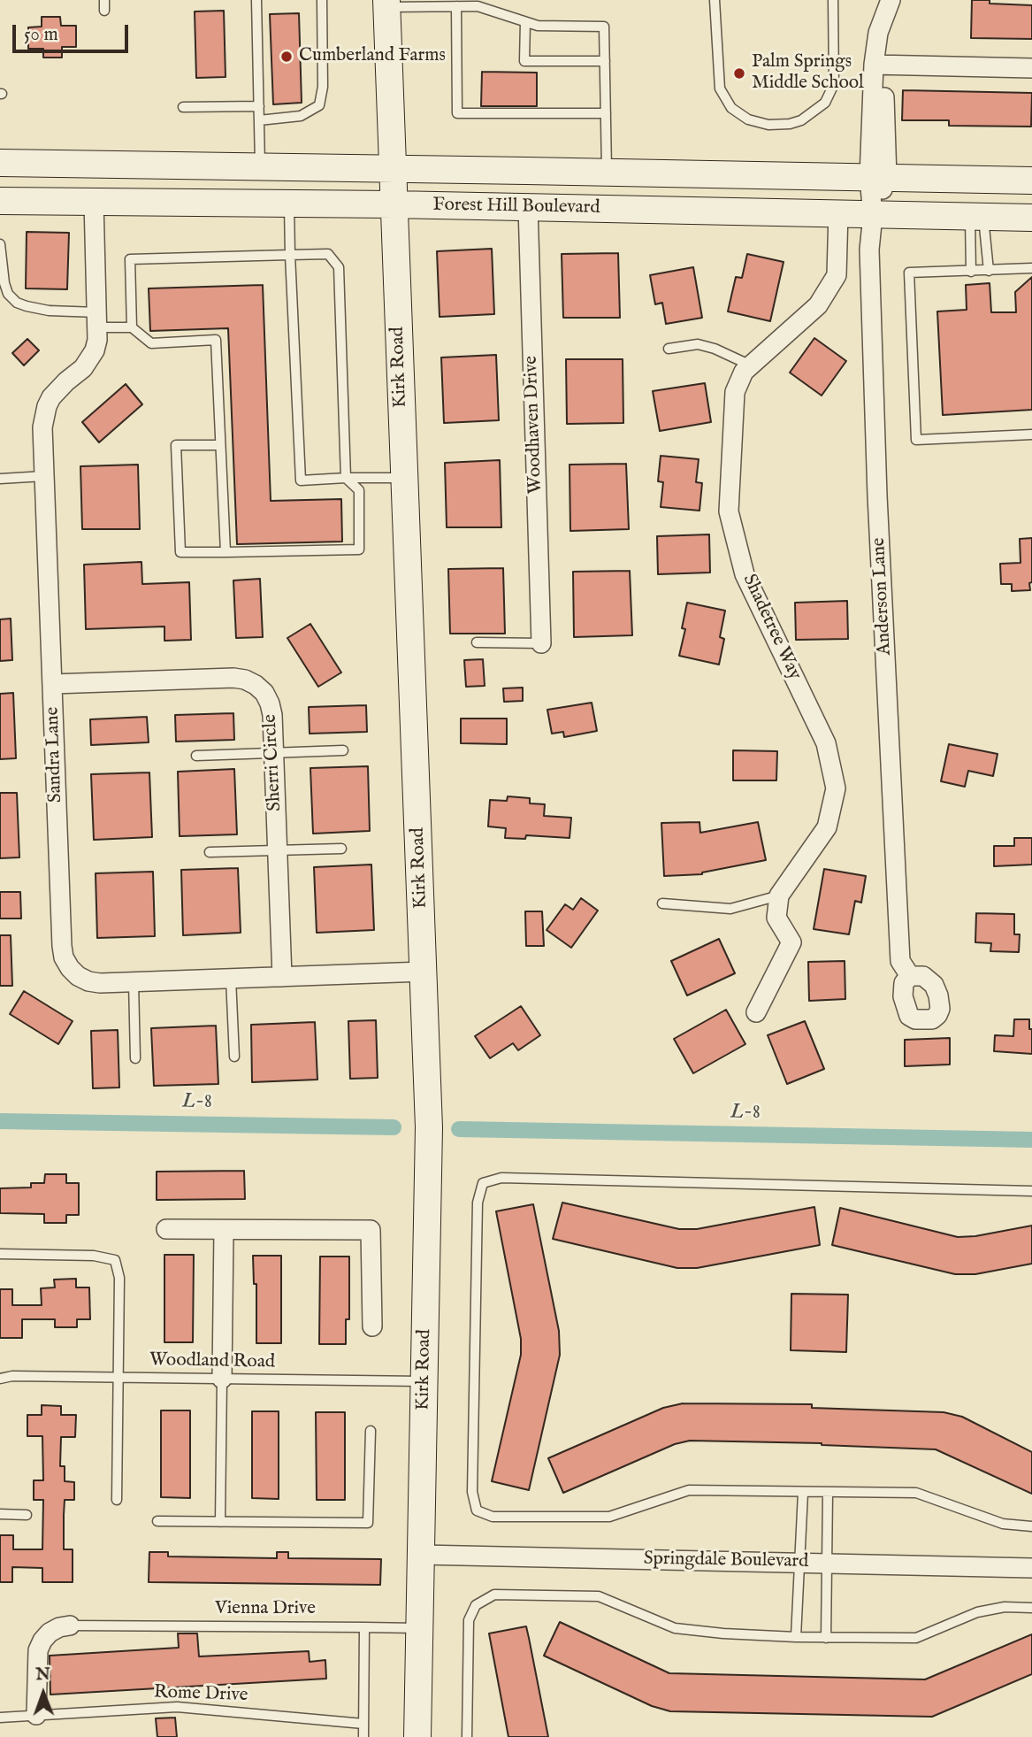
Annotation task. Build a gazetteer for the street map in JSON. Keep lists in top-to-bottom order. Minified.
{"streets":{"main road":["Forest Hill Boulevard","Kirk Road"],"street":["Woodhaven Drive","Anderson Lane","Shadetree Way","Sandra Lane","Sherri Circle","Springdale Boulevard"],"lane":["Woodland Road","Vienna Drive","Rome Drive"]},"crossings":[["Forest Hill Boulevard","Kirk Road"],["Forest Hill Boulevard","Woodhaven Drive"],["Forest Hill Boulevard","Anderson Lane"],["Forest Hill Boulevard","Shadetree Way"],["Forest Hill Boulevard","Sandra Lane"],["Kirk Road","Sandra Lane"],["Kirk Road","Woodland Road"],["Kirk Road","Springdale Boulevard"],["Kirk Road","Vienna Drive"],["Sandra Lane","Sherri Circle"]],"water":["L-8"],"places":["Cumberland Farms","Palm Springs Middle School"],"scale_bar":"50 m","north":"top"}
